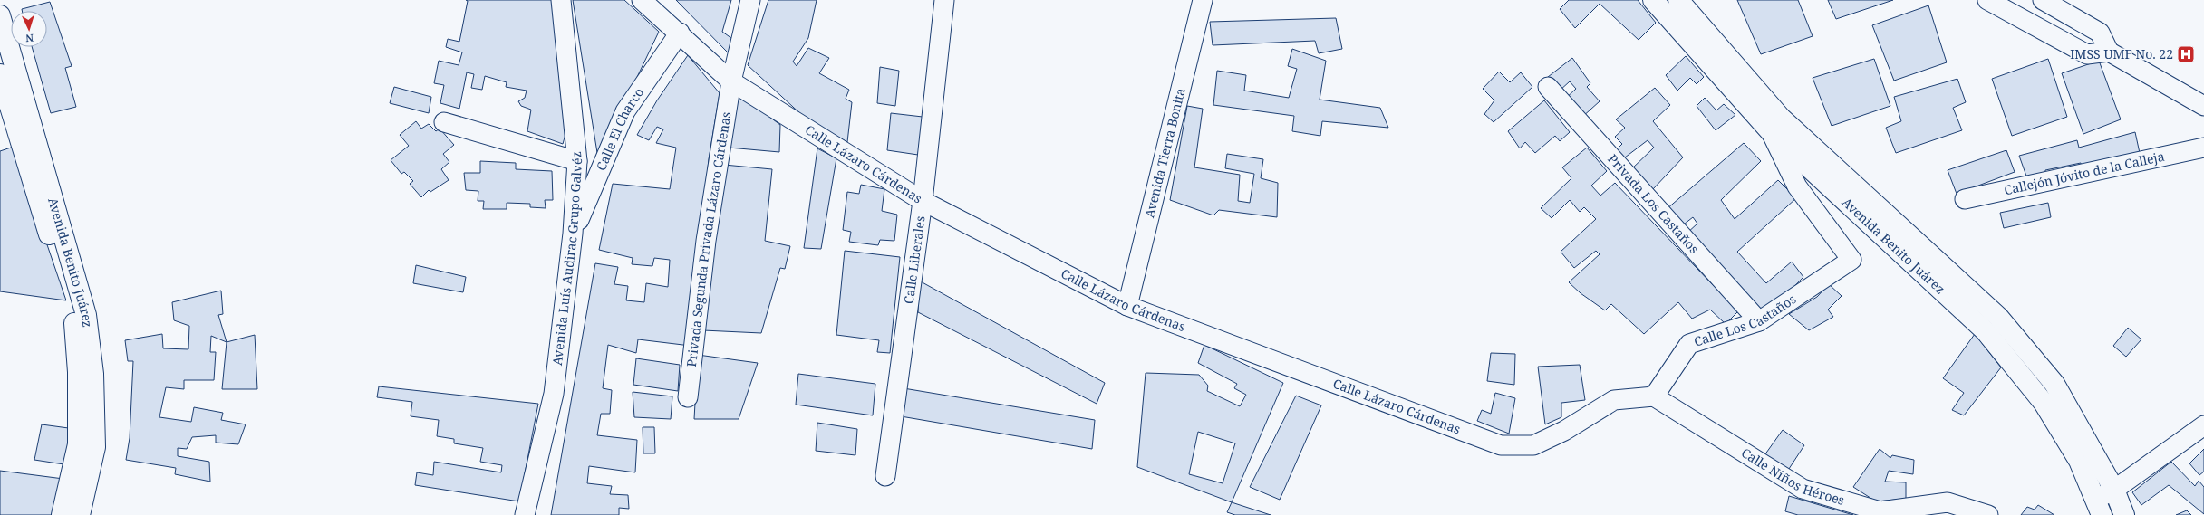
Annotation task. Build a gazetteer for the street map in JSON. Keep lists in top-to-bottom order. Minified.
{"streets":{"main road":["Avenida Benito Juárez"],"street":["Calle El Charco","Avenida Tierra Bonita","Calle Lázaro Cárdenas","Callejón Jóvito de la Calleja","Privada Los Castaños","Privada Segunda Privada Lázaro Cárdenas","Avenida Luís Audirac Grupo Galvéz","Calle Liberales","Calle Los Castaños","Calle Niños Héroes"]},"crossings":[["Calle El Charco","Calle Lázaro Cárdenas"],["Calle El Charco","Avenida Luís Audirac Grupo Galvéz"],["Avenida Tierra Bonita","Calle Lázaro Cárdenas"],["Calle Lázaro Cárdenas","Privada Segunda Privada Lázaro Cárdenas"],["Calle Lázaro Cárdenas","Calle Liberales"],["Calle Lázaro Cárdenas","Calle Los Castaños"],["Calle Lázaro Cárdenas","Calle Niños Héroes"],["Privada Los Castaños","Calle Los Castaños"],["Avenida Benito Juárez","Calle Los Castaños"],["Calle Los Castaños","Calle Niños Héroes"]],"places":{"hospital":["IMSS UMF No. 22"]},"north":"bottom"}
